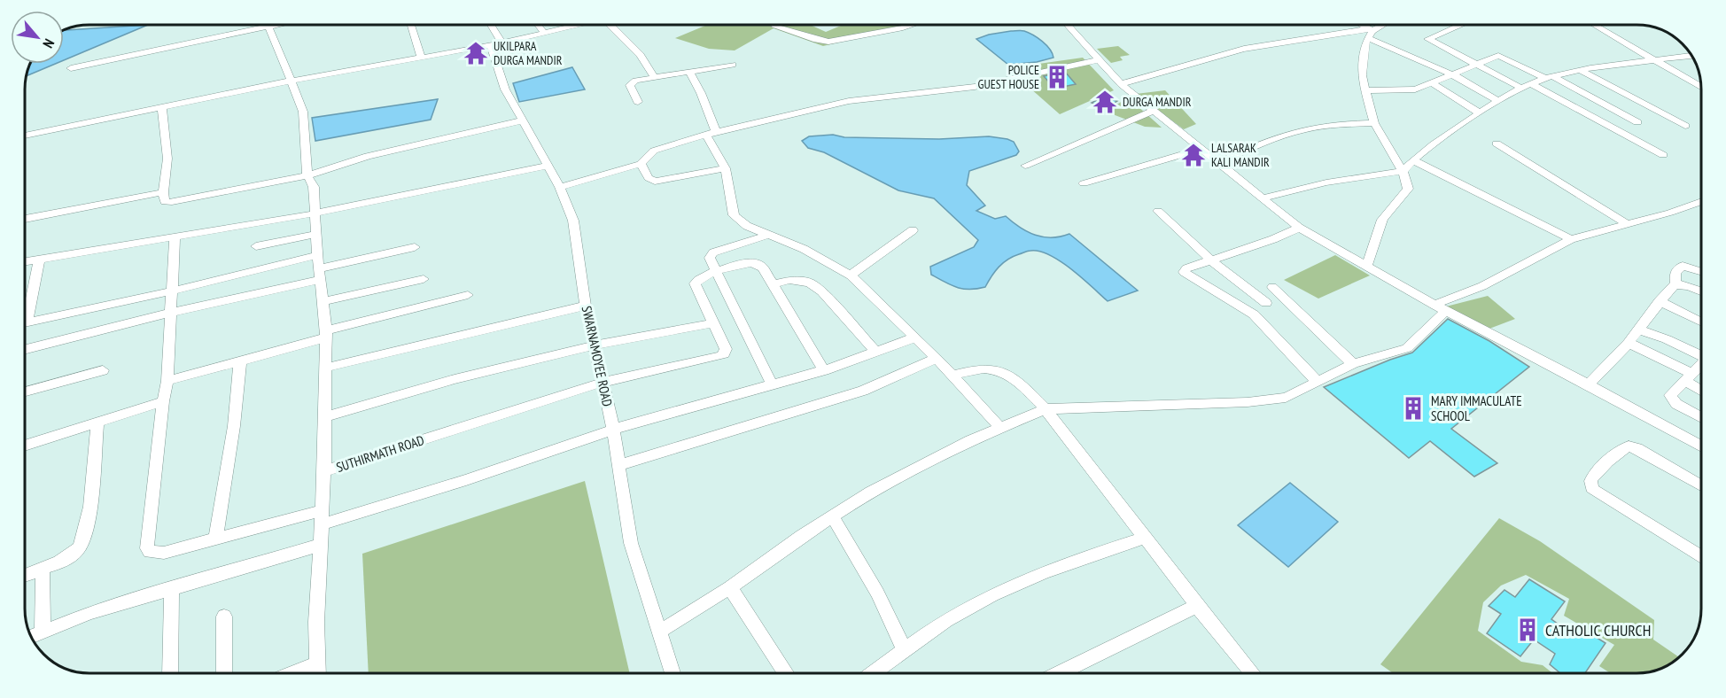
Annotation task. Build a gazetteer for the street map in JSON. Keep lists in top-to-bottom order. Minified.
{"streets":{"street":["SWARNAMOYEE ROAD","SUTHIRMATH ROAD"]},"crossings":[["SWARNAMOYEE ROAD","SUTHIRMATH ROAD"]],"places":{"temple":["UKILPARA DURGA MANDIR","DURGA MANDIR","LALSARAK KALI MANDIR"],"building":["POLICE GUEST HOUSE","MARY IMMACULATE SCHOOL","CATHOLIC CHURCH"]},"north":"bottom right"}
